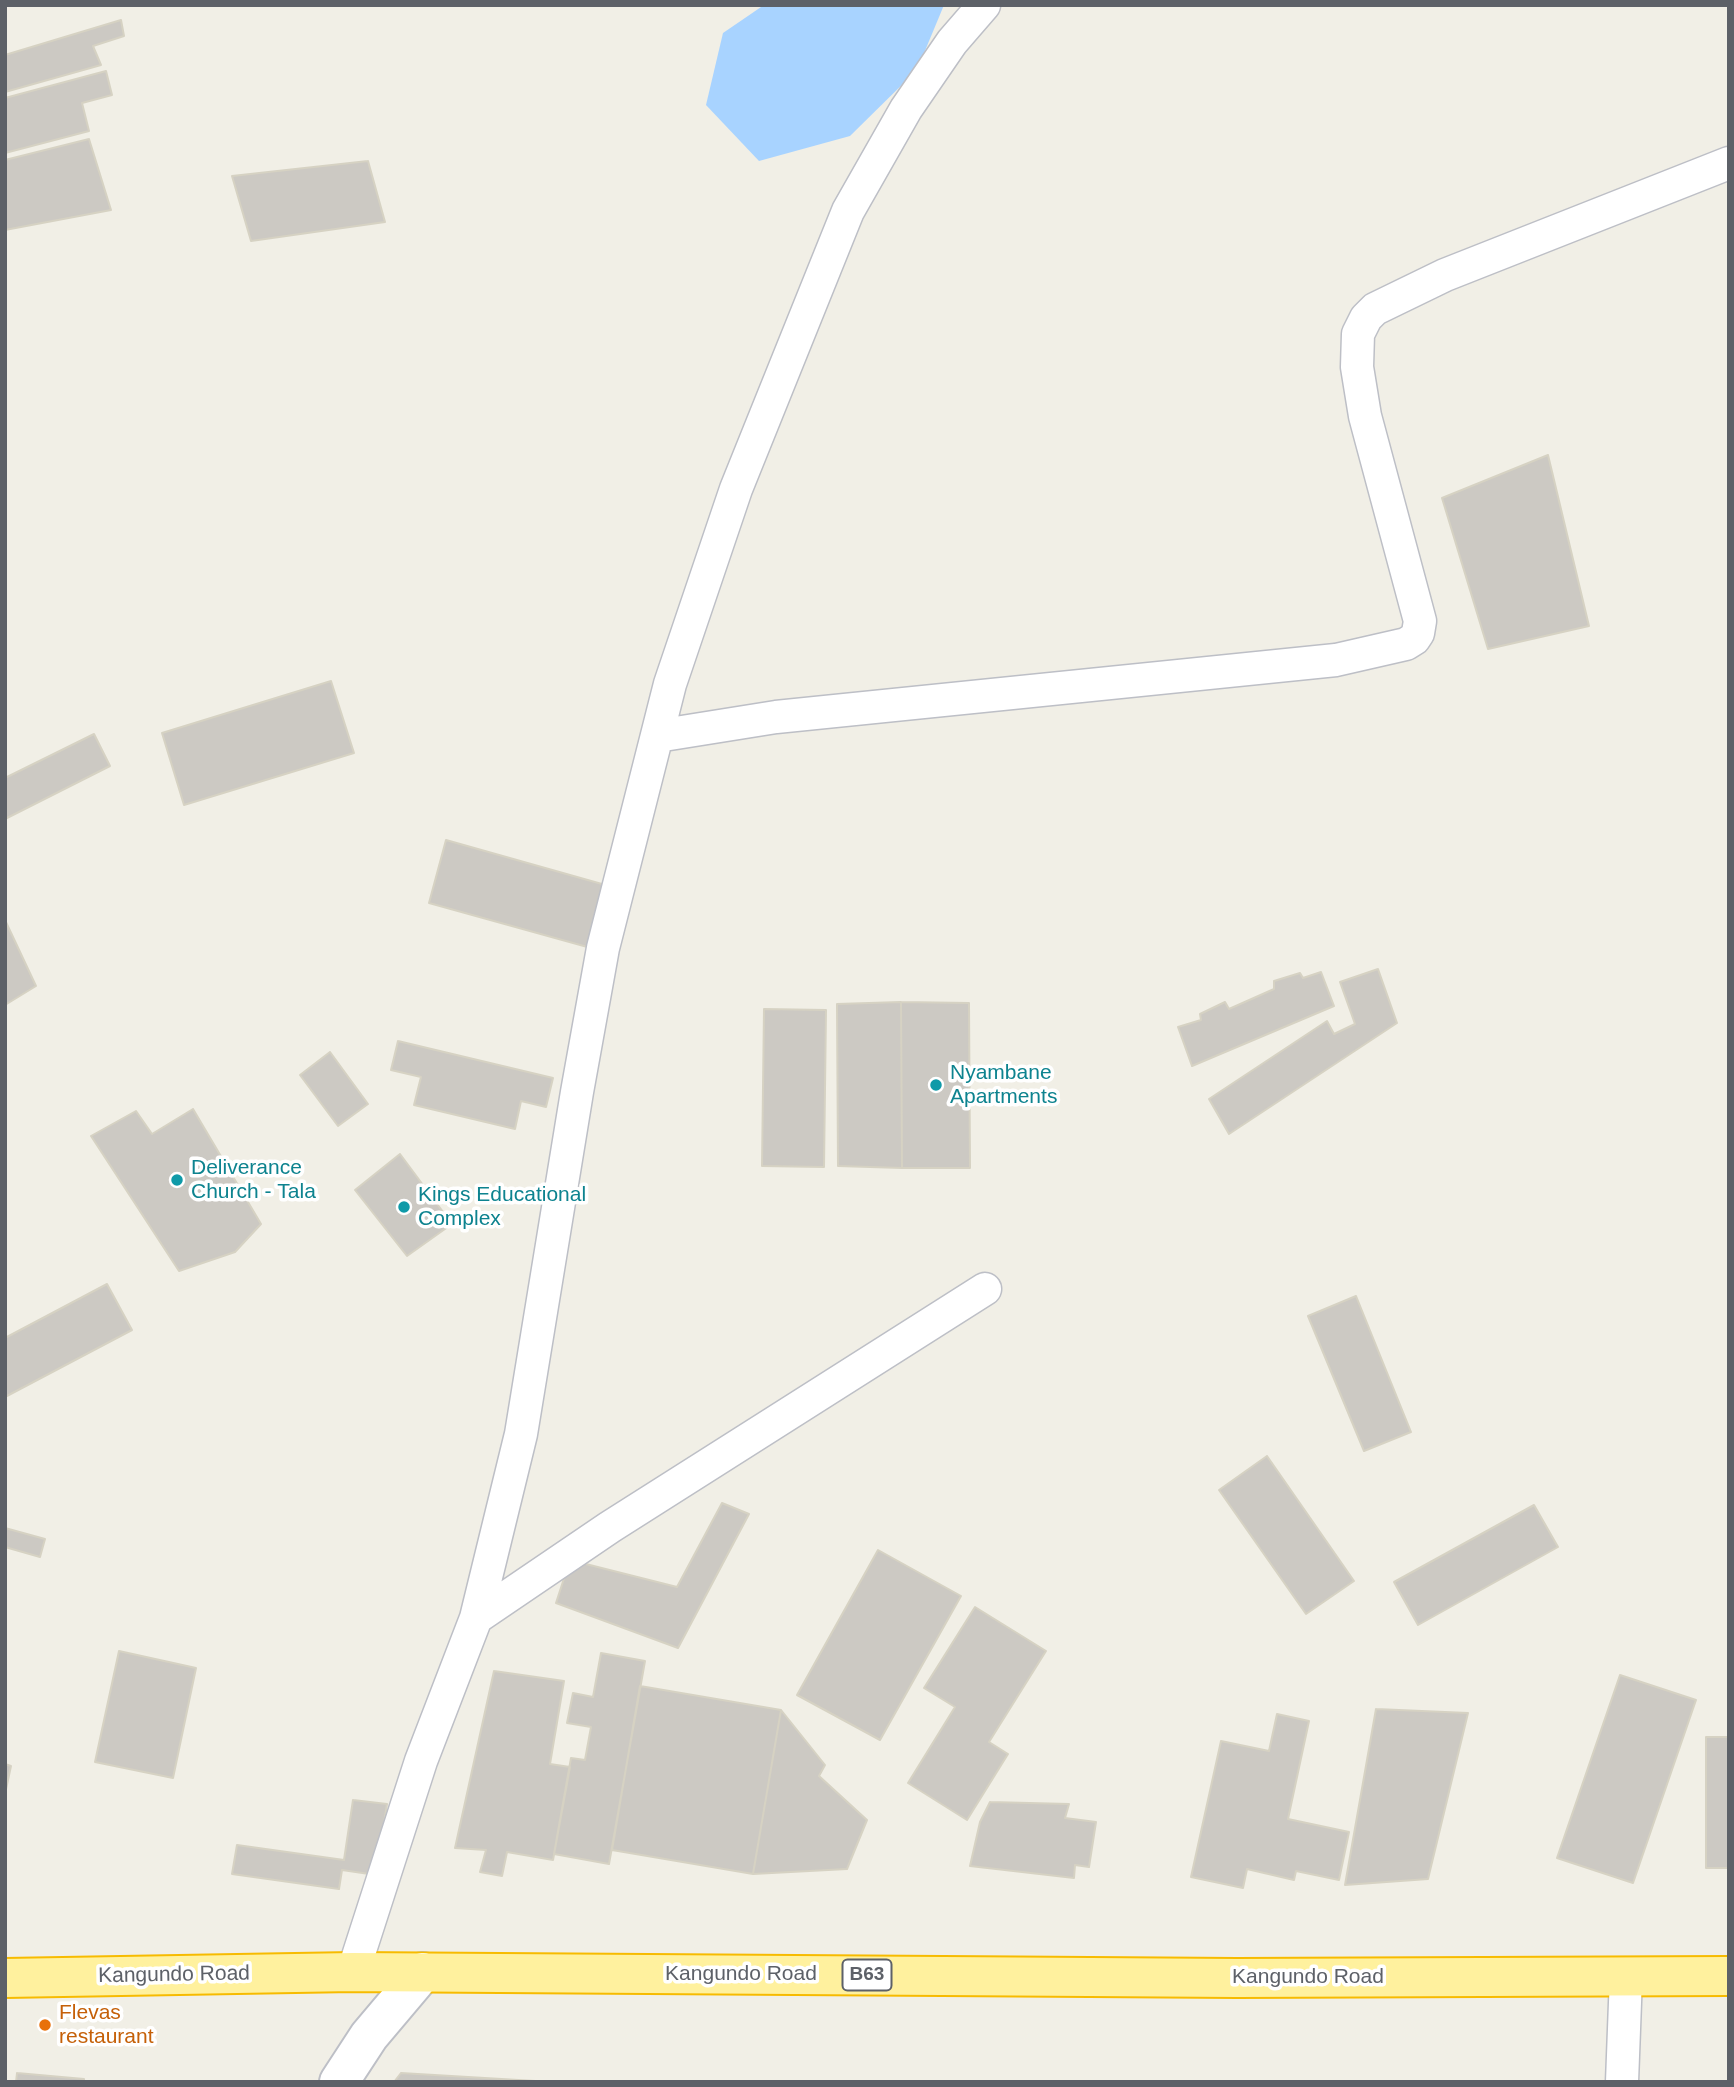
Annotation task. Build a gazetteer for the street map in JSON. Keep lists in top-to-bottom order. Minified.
{"streets":{"highway":["Kangundo Road","B63"]},"places":["Nyambane Apartments","Deliverance Church - Tala","Kings Educational Complex","Flevas restaurant"]}
